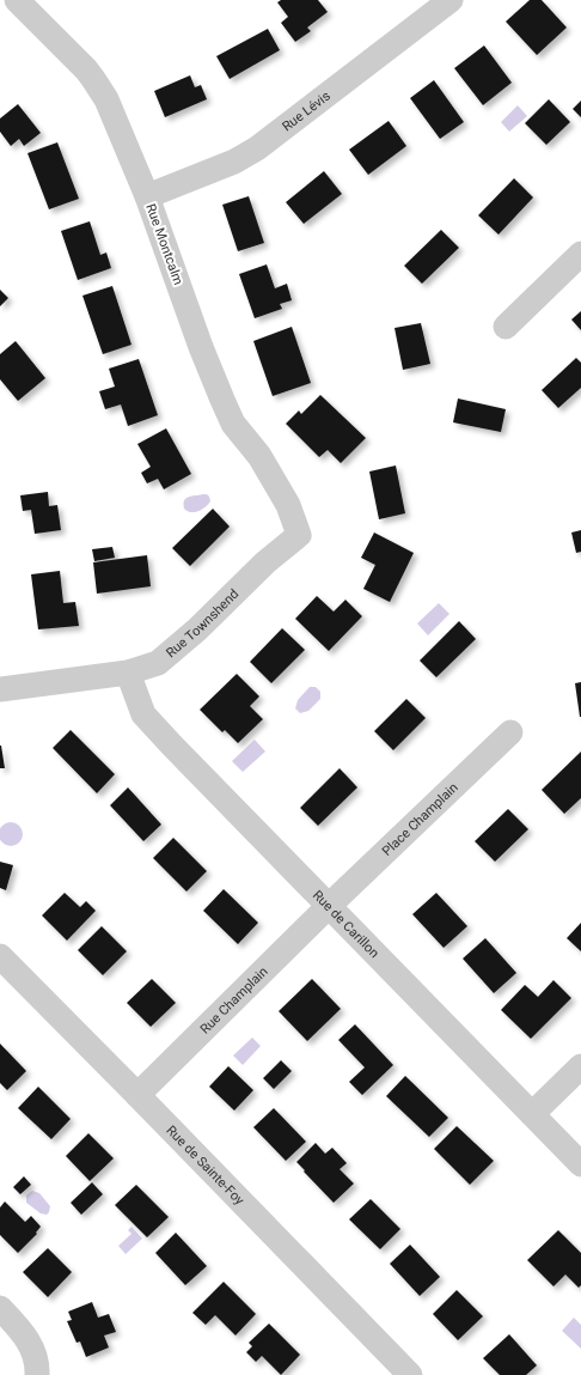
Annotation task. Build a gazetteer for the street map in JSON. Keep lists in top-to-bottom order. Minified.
{"streets":{"street":["Rue Lévis","Rue Montcalm","Rue Townshend","Place Champlain","Rue de Carillon","Rue Champlain","Rue de Sainte-Foy"]},"crossings":[["Rue Lévis","Rue Montcalm"],["Rue Montcalm","Rue Townshend"],["Rue Townshend","Rue de Carillon"],["Place Champlain","Rue de Carillon"],["Place Champlain","Rue Champlain"],["Rue de Carillon","Rue Champlain"],["Rue Champlain","Rue de Sainte-Foy"]]}
